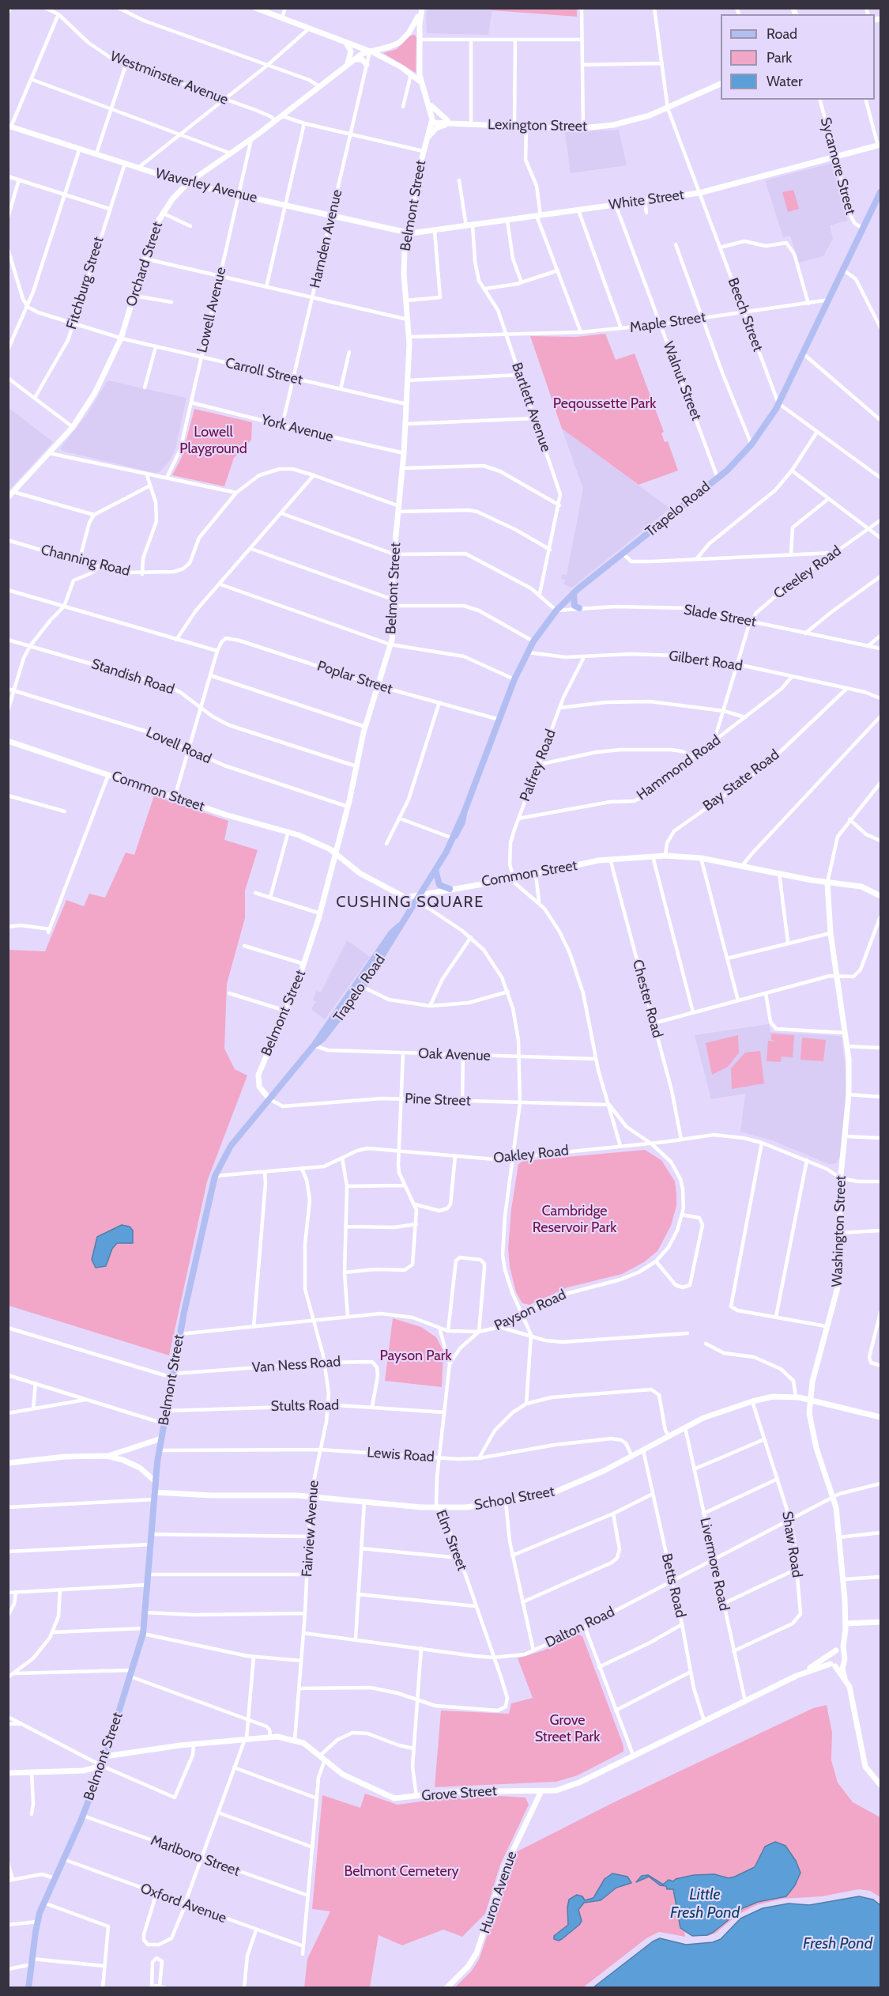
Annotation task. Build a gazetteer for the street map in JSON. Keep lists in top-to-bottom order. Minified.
{"streets":{"main road":["Belmont Street","Trapelo Road"],"street":["Westminster Avenue","Lexington Street","Sycamore Street","Waverley Avenue","White Street","Harnden Avenue","Orchard Street","Fitchburg Street","Lowell Avenue","Beech Street","Maple Street","Carroll Street","Walnut Street","Bartlett Avenue","York Avenue","Channing Road","Creeley Road","Slade Street","Gilbert Road","Standish Road","Poplar Street","Lovell Road","Palfrey Road","Hammond Road","Bay State Road","Common Street","Chester Road","Oak Avenue","Pine Street","Oakley Road","Washington Street","Payson Road","Van Ness Road","Stults Road","Lewis Road","School Street","Fairview Avenue","Elm Street","Shaw Road","Livermore Road","Betts Road","Dalton Road","Grove Street","Marlboro Street","Huron Avenue","Oxford Avenue"]},"crossings":[["Westminster Avenue","Orchard Street"],["Lexington Street","Belmont Street"],["Lexington Street","Beech Street"],["Sycamore Street","White Street"],["Sycamore Street","Trapelo Road"],["Waverley Avenue","White Street"],["Waverley Avenue","Belmont Street"],["Waverley Avenue","Harnden Avenue"],["Waverley Avenue","Orchard Street"],["Waverley Avenue","Fitchburg Street"],["Waverley Avenue","Lowell Avenue"],["White Street","Belmont Street"],["White Street","Beech Street"],["White Street","Walnut Street"],["White Street","Bartlett Avenue"],["Belmont Street","Maple Street"],["Belmont Street","Carroll Street"],["Belmont Street","York Avenue"],["Belmont Street","Trapelo Road"],["Belmont Street","Channing Road"],["Belmont Street","Standish Road"],["Belmont Street","Poplar Street"],["Belmont Street","Lovell Road"],["Belmont Street","Common Street"],["Belmont Street","Pine Street"],["Belmont Street","Oakley Road"],["Belmont Street","Payson Road"],["Belmont Street","Van Ness Road"],["Belmont Street","Stults Road"],["Belmont Street","Lewis Road"],["Belmont Street","School Street"],["Belmont Street","Grove Street"],["Belmont Street","Marlboro Street"],["Belmont Street","Oxford Avenue"],["Harnden Avenue","Orchard Street"],["Harnden Avenue","Carroll Street"],["Harnden Avenue","York Avenue"],["Orchard Street","Lowell Avenue"],["Orchard Street","Carroll Street"],["Fitchburg Street","Carroll Street"],["Lowell Avenue","Carroll Street"],["Lowell Avenue","York Avenue"],["Beech Street","Maple Street"],["Beech Street","Trapelo Road"],["Maple Street","Walnut Street"],["Maple Street","Bartlett Avenue"],["Maple Street","Trapelo Road"],["Walnut Street","Trapelo Road"],["Trapelo Road","Slade Street"],["Trapelo Road","Gilbert Road"],["Trapelo Road","Poplar Street"],["Trapelo Road","Common Street"],["Trapelo Road","Oak Avenue"],["Trapelo Road","Pine Street"],["Creeley Road","Slade Street"],["Creeley Road","Gilbert Road"],["Creeley Road","Hammond Road"],["Gilbert Road","Palfrey Road"],["Gilbert Road","Hammond Road"],["Gilbert Road","Bay State Road"],["Palfrey Road","Hammond Road"],["Palfrey Road","Common Street"],["Palfrey Road","Payson Road"],["Bay State Road","Common Street"],["Common Street","Chester Road"],["Common Street","Washington Street"],["Common Street","Payson Road"],["Chester Road","Oakley Road"],["Oak Avenue","Payson Road"],["Pine Street","Payson Road"],["Oakley Road","Washington Street"],["Oakley Road","Payson Road"],["Oakley Road","Fairview Avenue"],["Washington Street","School Street"],["Washington Street","Dalton Road"],["Washington Street","Grove Street"],["Payson Road","Fairview Avenue"],["Payson Road","Elm Street"],["Van Ness Road","Stults Road"],["Van Ness Road","Fairview Avenue"],["Stults Road","Fairview Avenue"],["Stults Road","Elm Street"],["Lewis Road","School Street"],["Lewis Road","Fairview Avenue"],["Lewis Road","Elm Street"],["School Street","Fairview Avenue"],["School Street","Elm Street"],["School Street","Shaw Road"],["School Street","Livermore Road"],["School Street","Betts Road"],["Fairview Avenue","Dalton Road"],["Fairview Avenue","Grove Street"],["Elm Street","Dalton Road"],["Shaw Road","Livermore Road"],["Shaw Road","Dalton Road"],["Livermore Road","Dalton Road"],["Livermore Road","Grove Street"],["Betts Road","Dalton Road"],["Betts Road","Grove Street"],["Grove Street","Huron Avenue"]],"districts":["CUSHING SQUARE"],"water":["Little Fresh Pond","Fresh Pond"],"parks":["Peqoussette Park","Lowell Playground","Cambridge Reservoir Park","Payson Park","Grove Street Park","Belmont Cemetery"],"legend":["Road","Park","Water"]}
